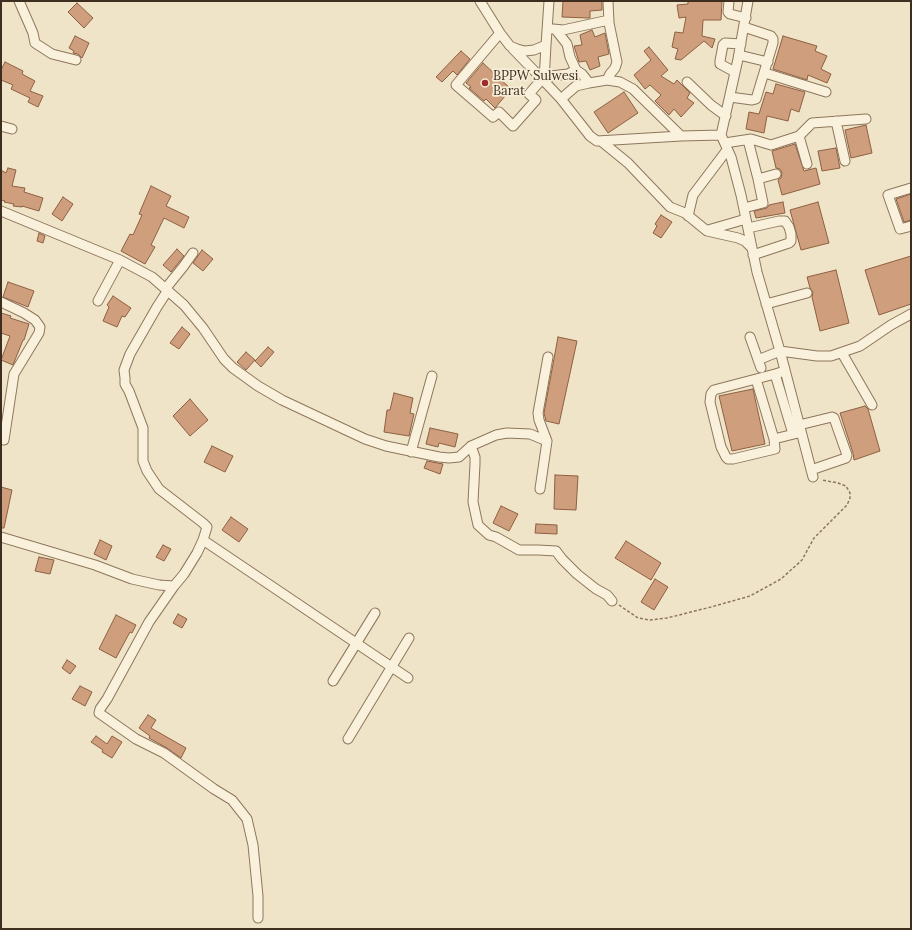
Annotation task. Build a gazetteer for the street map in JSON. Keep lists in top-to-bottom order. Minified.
{"places":["BPPW Sulwesi Barat"]}
